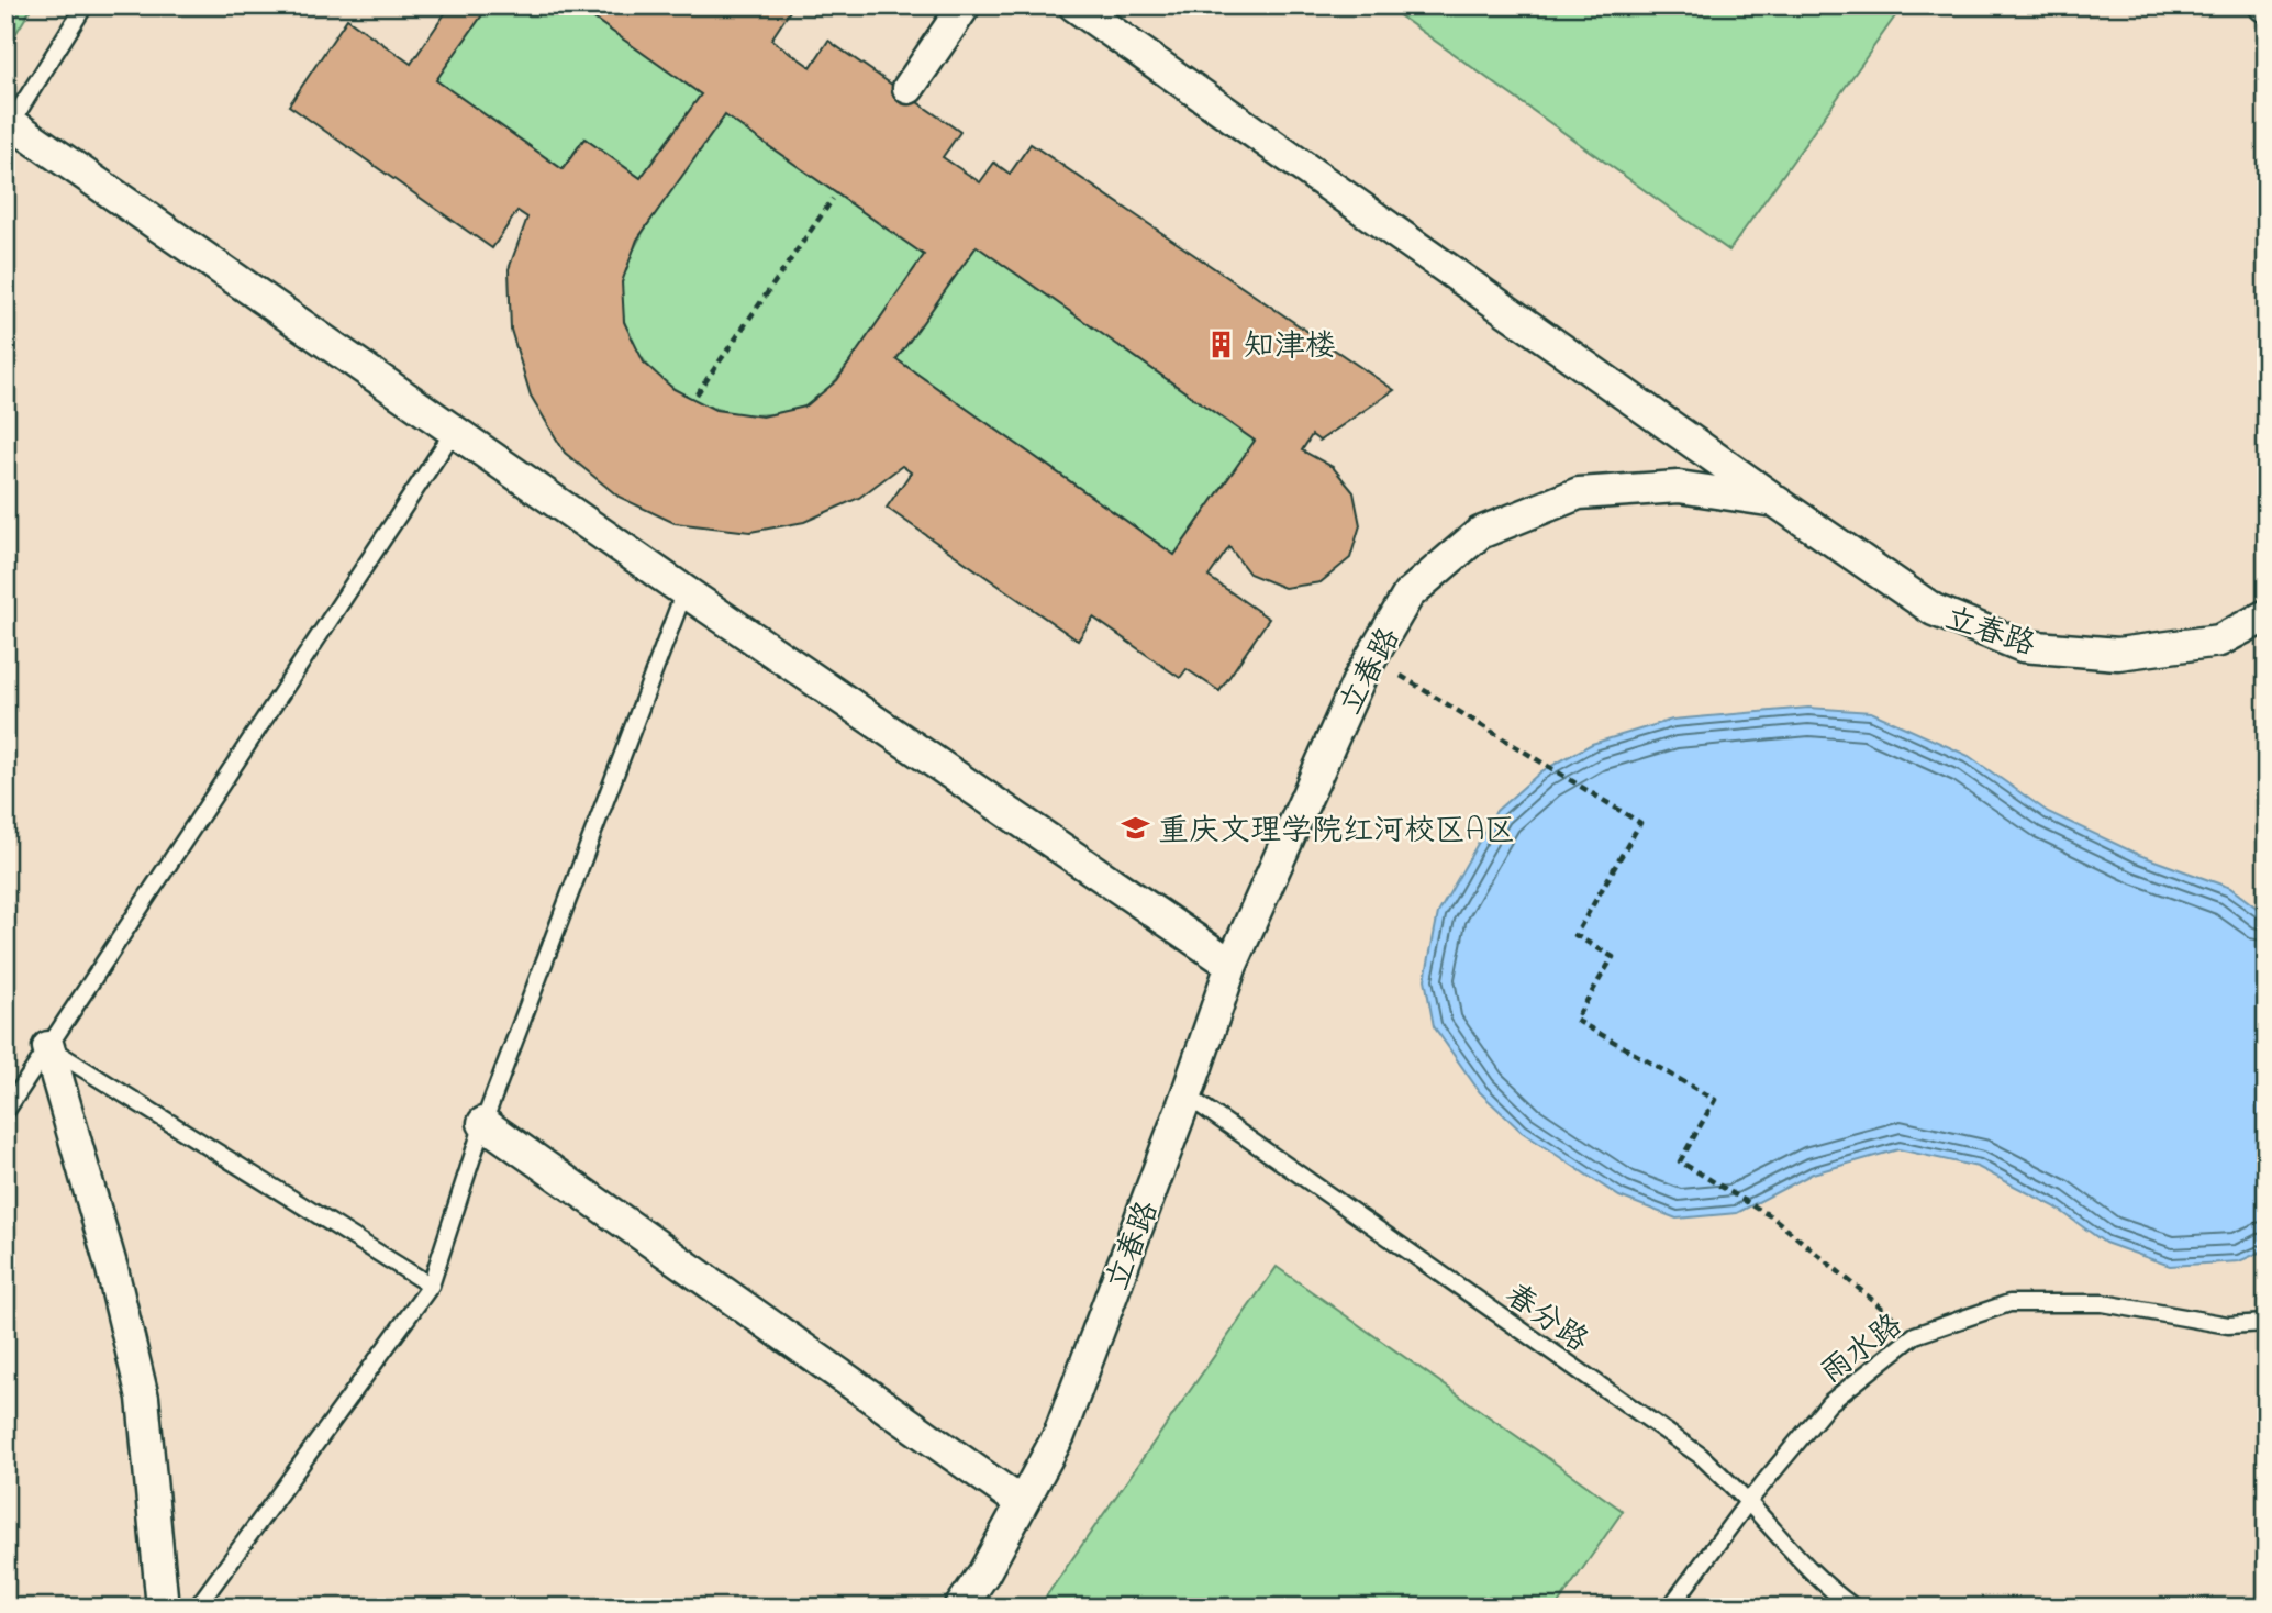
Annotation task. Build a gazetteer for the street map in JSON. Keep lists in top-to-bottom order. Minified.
{"streets":{"street":["立春路"],"lane":["春分路","雨水路"]},"crossings":[["立春路","春分路"],["春分路","雨水路"]],"places":{"building":["知津楼"],"school or university":["重庆文理学院红河校区A区"]}}
